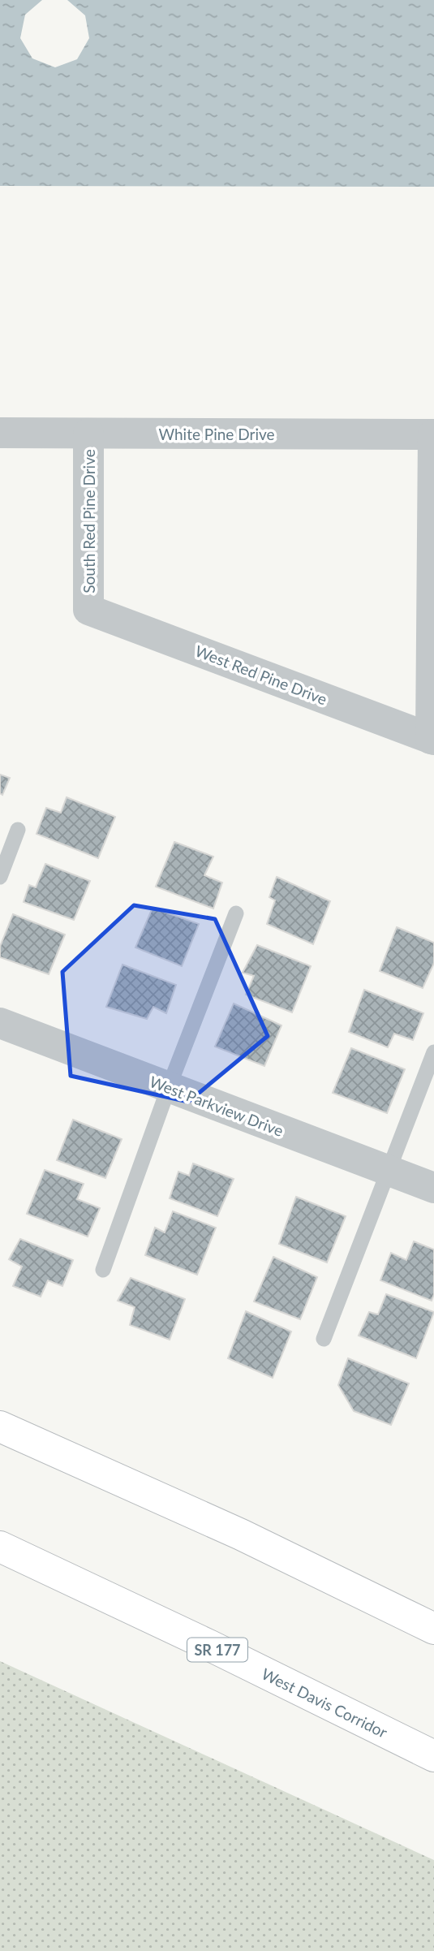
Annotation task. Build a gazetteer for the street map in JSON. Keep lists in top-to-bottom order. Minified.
{"streets":{"highway":["SR 177","West Davis Corridor"],"street":["White Pine Drive","South Red Pine Drive","West Red Pine Drive","West Parkview Drive"]},"crossings":[["White Pine Drive","South Red Pine Drive"],["South Red Pine Drive","West Red Pine Drive"]]}
